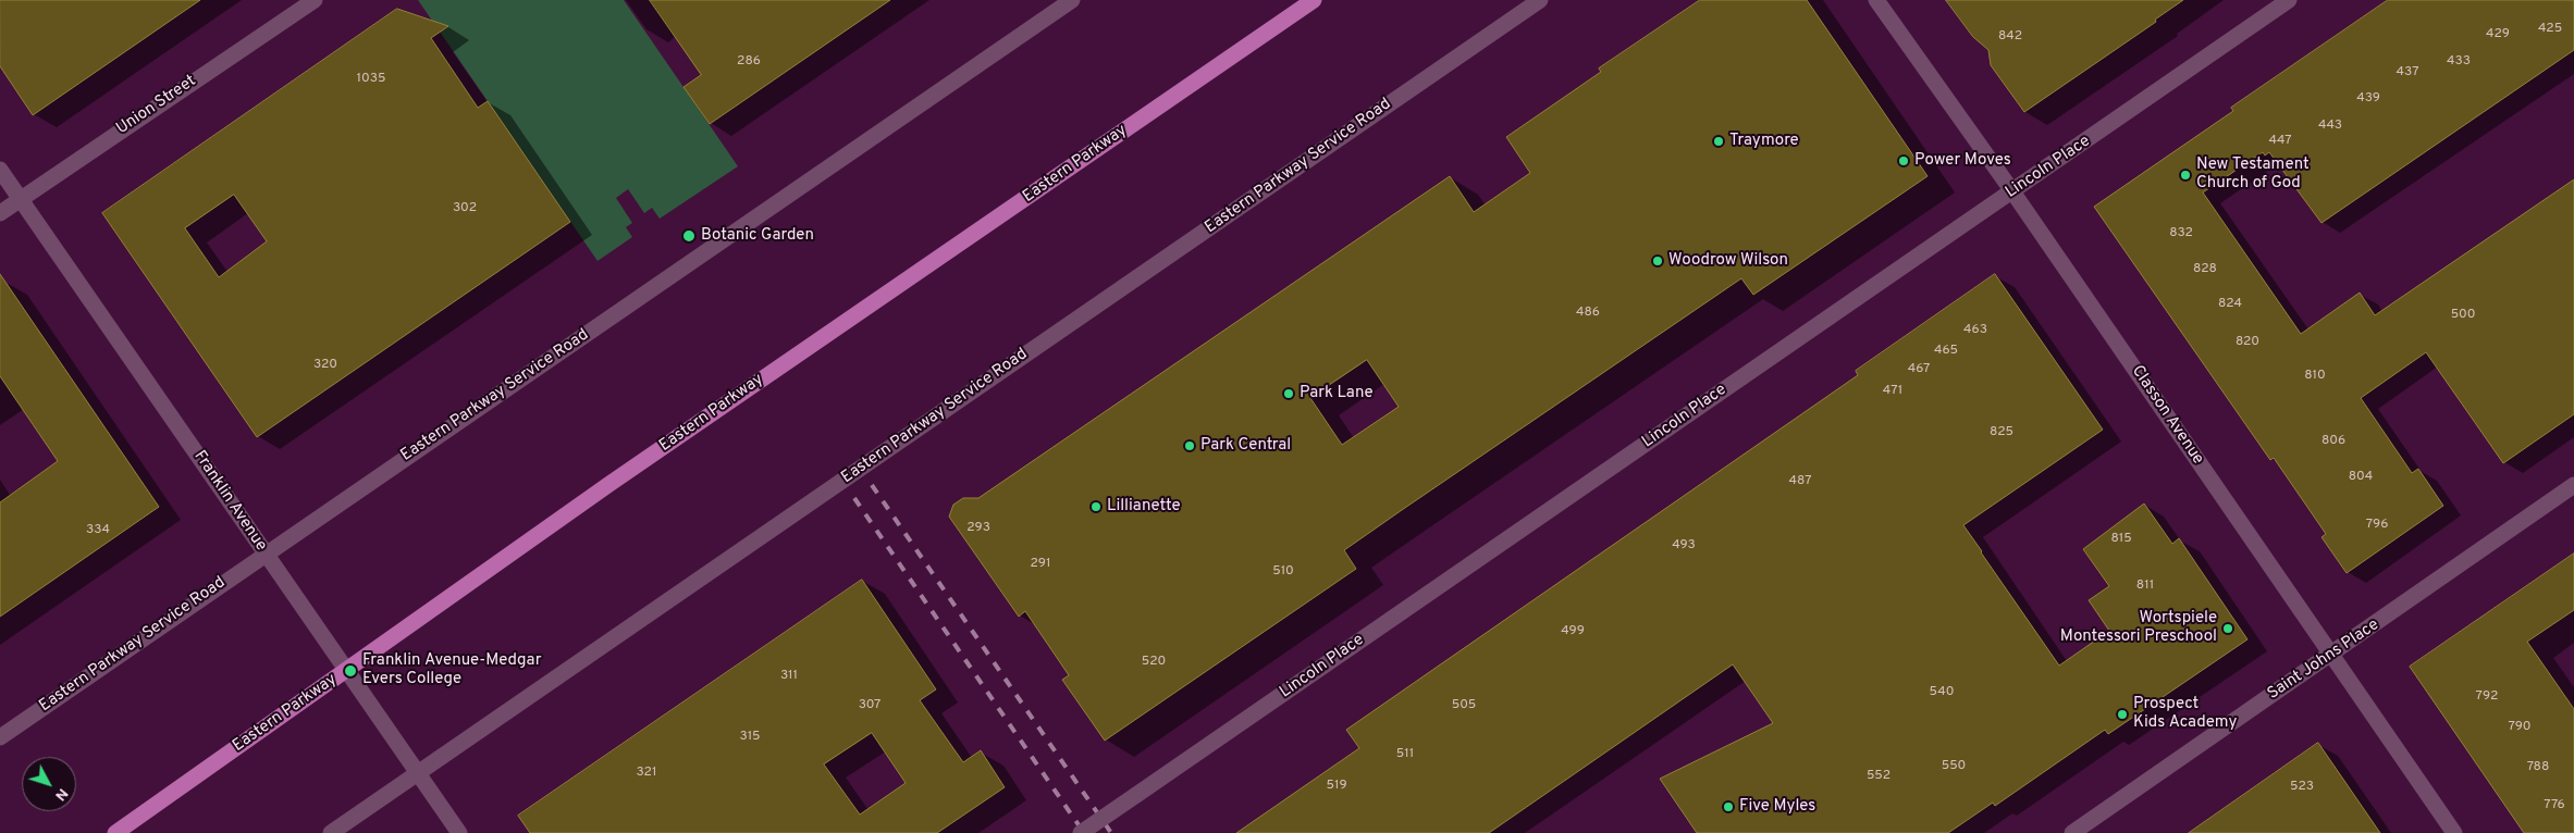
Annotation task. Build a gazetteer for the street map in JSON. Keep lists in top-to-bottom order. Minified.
{"streets":{"main road":["Eastern Parkway"],"street":["Union Street","Eastern Parkway Service Road","Lincoln Place","Classon Avenue","Franklin Avenue","Saint Johns Place"]},"crossings":[["Union Street","Franklin Avenue"],["Eastern Parkway","Franklin Avenue"],["Eastern Parkway Service Road","Franklin Avenue"],["Lincoln Place","Classon Avenue"],["Classon Avenue","Saint Johns Place"]],"places":["Traymore","Power Moves","New Testament Church of God","Botanic Garden","Woodrow Wilson","Park Lane","Park Central","Lillianette","Wortspiele Montessori Preschool","Franklin Avenue-Medgar Evers College","Prospect Kids Academy","Five Myles"],"house_numbers":["425","429","842","286","433","437","1035","439","443","447","302","832","828","824","486","500","463","820","465","320","467","810","471","825","806","804","487","796","293","334","815","493","291","510","811","499","520","311","540","792","307","505","790","315","511","550","788","321","552","519","523","776"],"north":"bottom right"}
